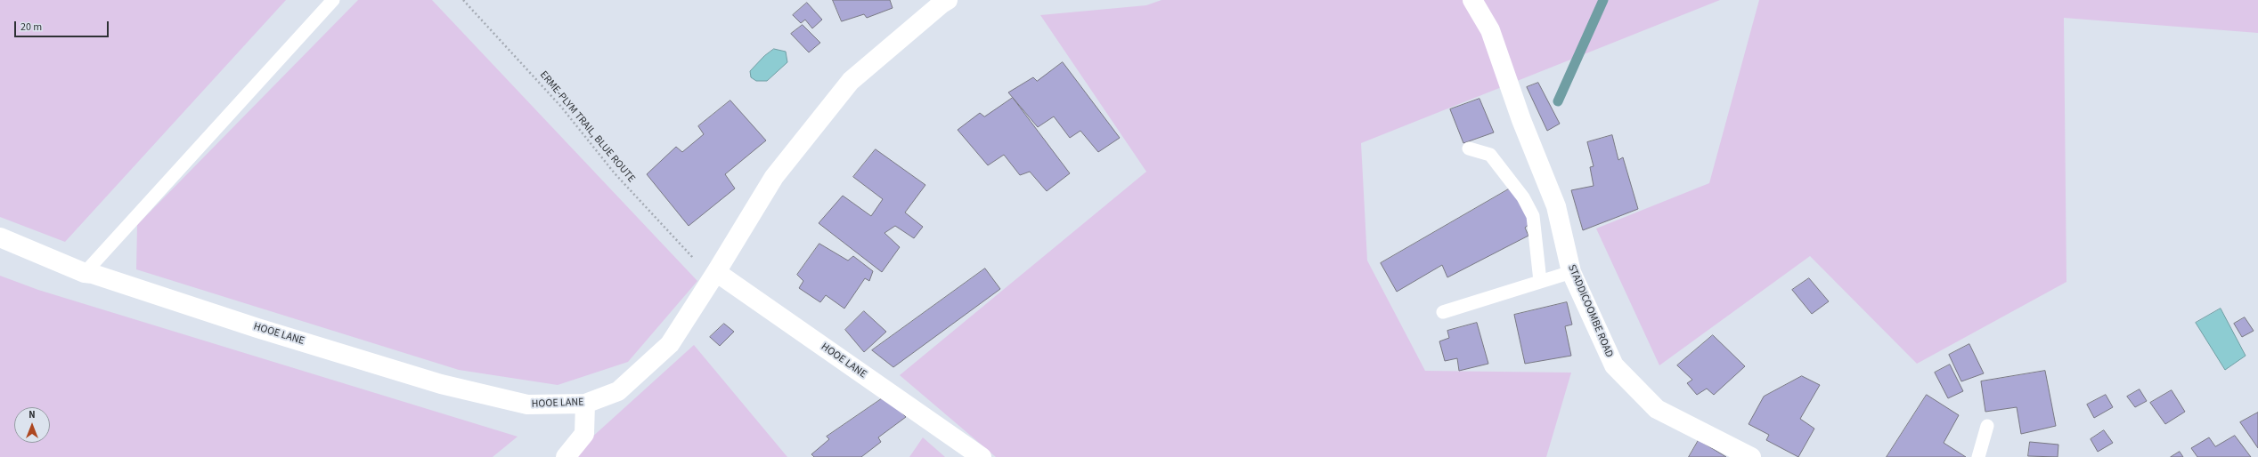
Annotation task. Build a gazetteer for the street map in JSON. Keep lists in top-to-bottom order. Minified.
{"streets":{"street":["STADDICOOMBE ROAD","HOOE LANE"],"path":["ERME-PLYM TRAIL, BLUE ROUTE"]},"scale_bar":"20 m","north":"top"}
